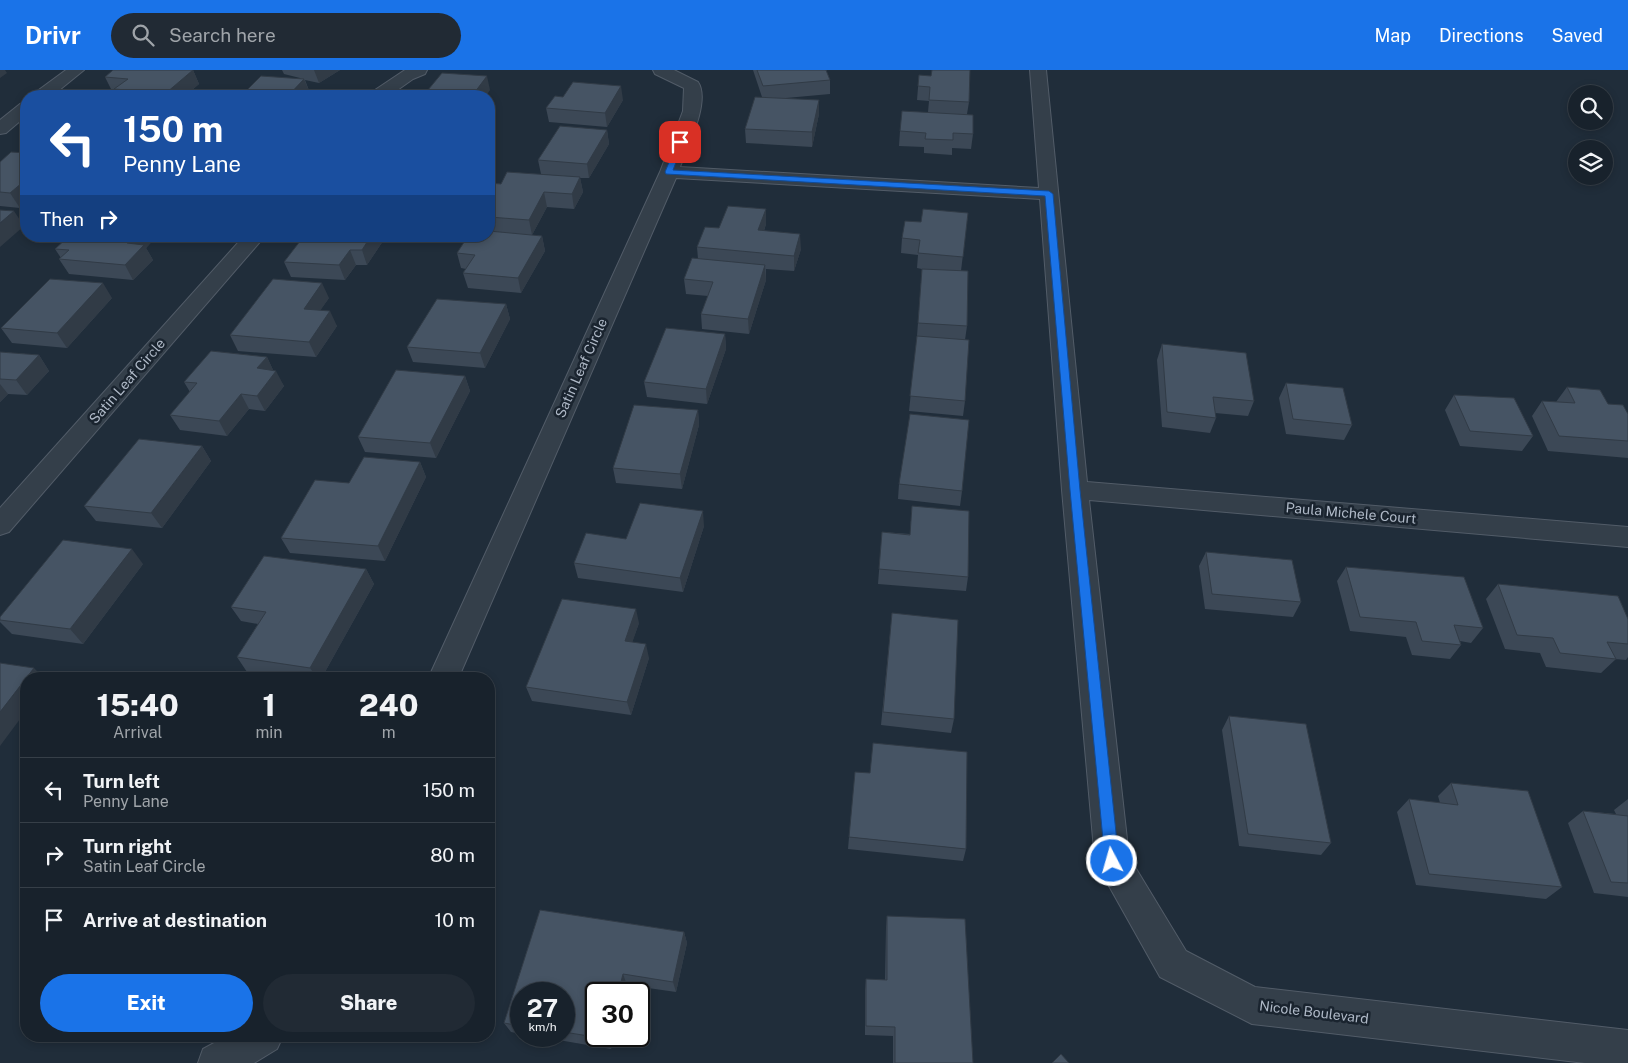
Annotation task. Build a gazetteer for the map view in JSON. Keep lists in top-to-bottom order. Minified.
{"streets":{"street":["Satin Leaf Circle","Paula Michele Court","Nicole Boulevard"]},"crossings":[["Paula Michele Court","Nicole Boulevard"]],"page":{"header":"Drivr","search":"Search here","nav":["Map","Directions","Saved"],"turn":["150 m","Penny Lane"],"then":"Then","eta":["15:40","Arrival","1","min","240","m"],"list":[{"name":"Turn left","note":"Penny Lane","value":"150 m"},{"name":"Turn right","note":"Satin Leaf Circle","value":"80 m"},{"name":"Arrive at destination","value":"10 m"}],"buttons":["Exit","Share"],"speed":"27 km/h","limit":"30"}}
